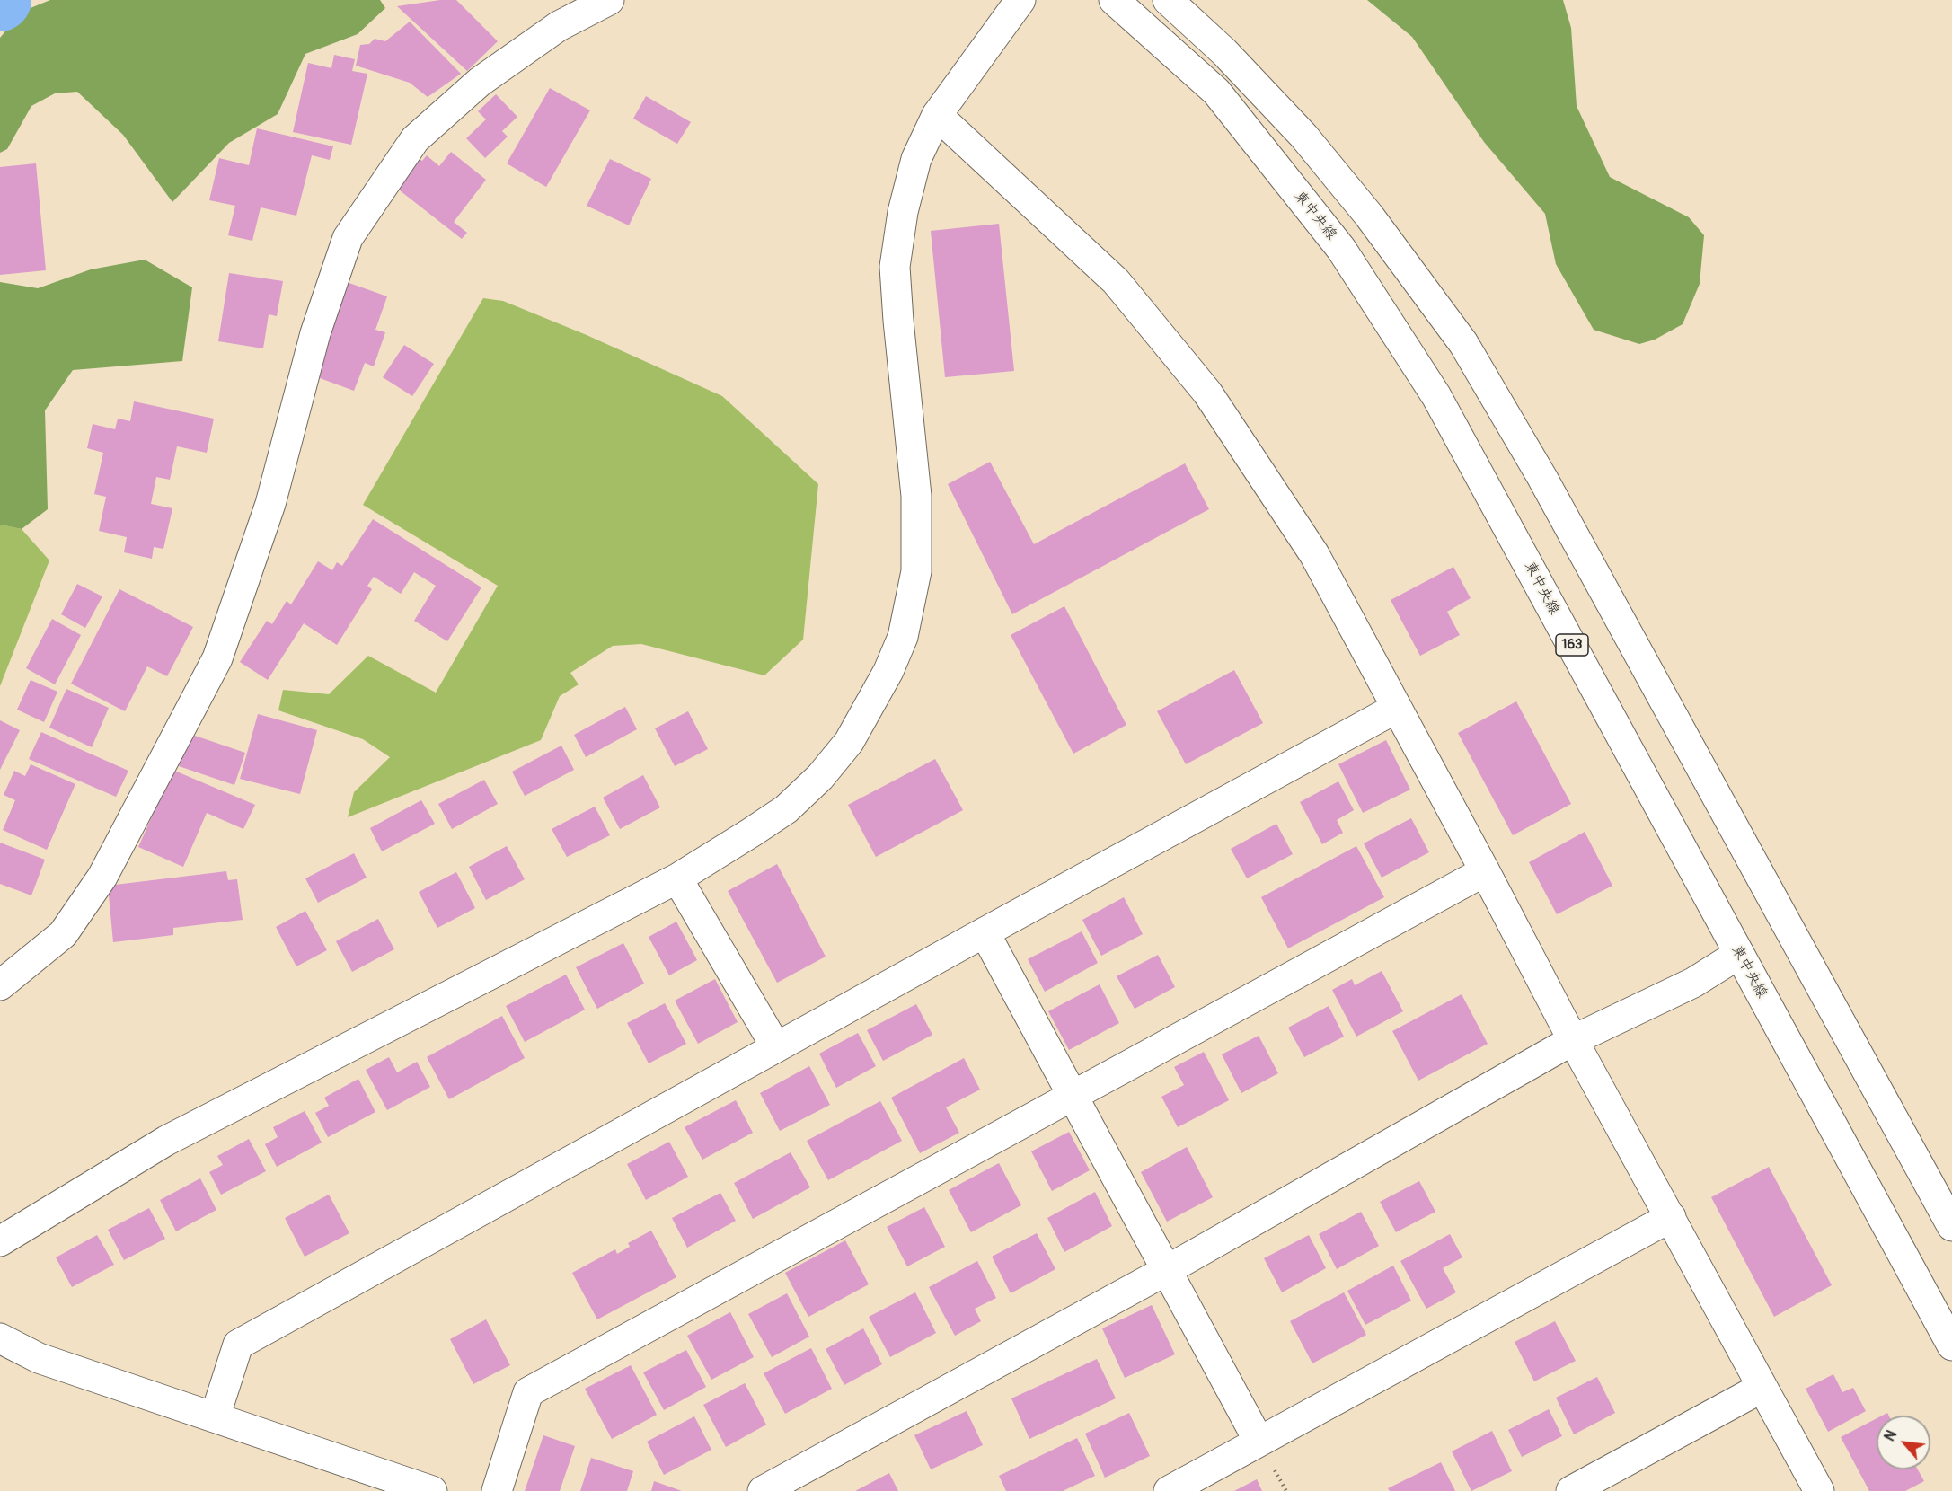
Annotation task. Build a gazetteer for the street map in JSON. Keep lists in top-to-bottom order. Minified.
{"streets":{"main road":["東中央線","163"]},"north":"top left"}
